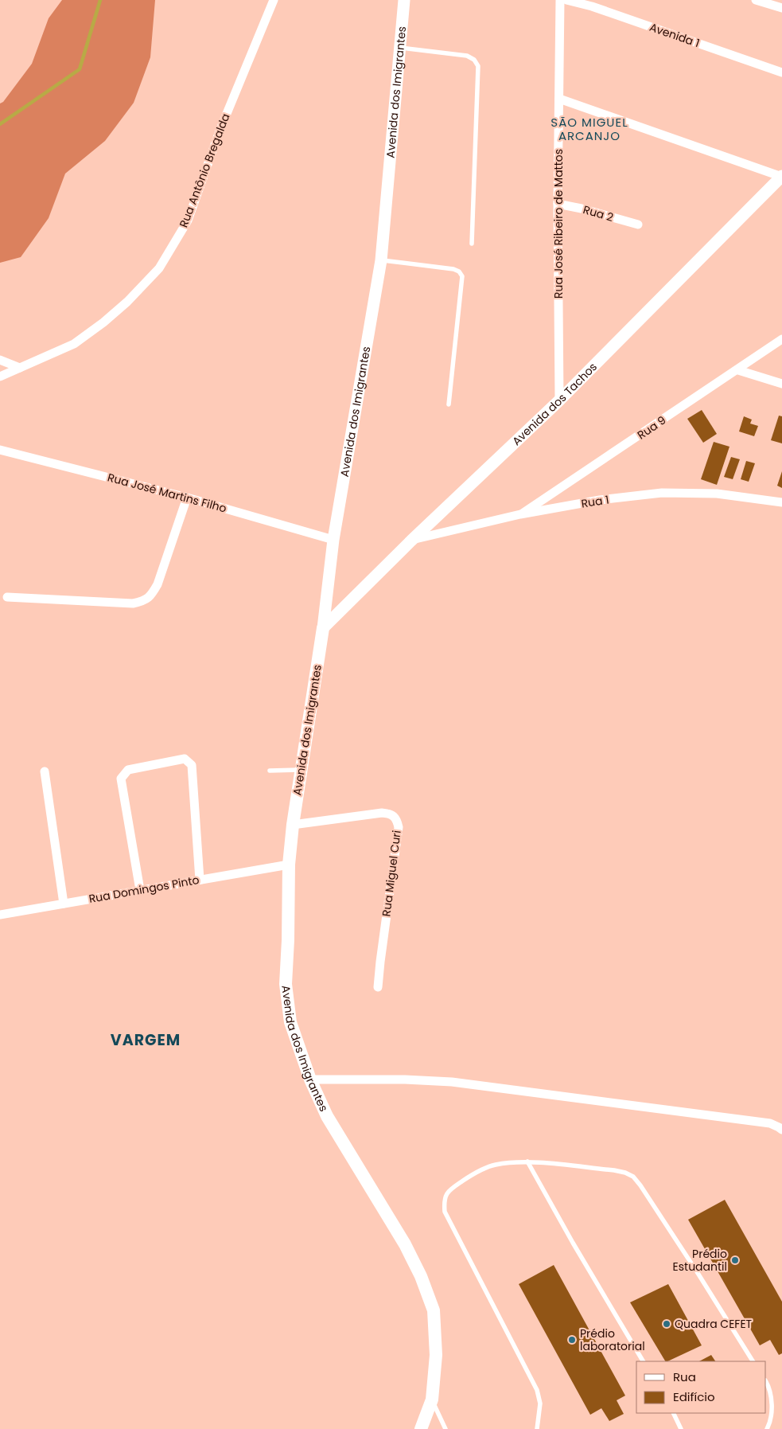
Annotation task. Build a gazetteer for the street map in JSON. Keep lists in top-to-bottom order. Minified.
{"streets":{"main road":["Avenida dos Imigrantes"],"street":["Avenida 1","Rua Antônio Bregalda","Rua 2","Rua José Ribeiro de Mattos","Avenida dos Tachos","Rua 9","Rua José Martins Filho","Rua 1","Rua Miguel Curi","Rua Domingos Pinto"]},"crossings":[["Avenida dos Imigrantes","Avenida dos Tachos"],["Avenida dos Imigrantes","Rua José Martins Filho"],["Avenida dos Imigrantes","Rua Miguel Curi"],["Avenida dos Imigrantes","Rua Domingos Pinto"],["Rua 2","Rua José Ribeiro de Mattos"],["Rua José Ribeiro de Mattos","Avenida dos Tachos"],["Avenida dos Tachos","Rua 1"],["Rua 9","Rua 1"]],"districts":["SÃO MIGUEL ARCANJO","VARGEM"],"places":["Prédio Estudantil","Quadra CEFET","Prédio laboratorial"],"legend":["Rua","Edifício"]}
